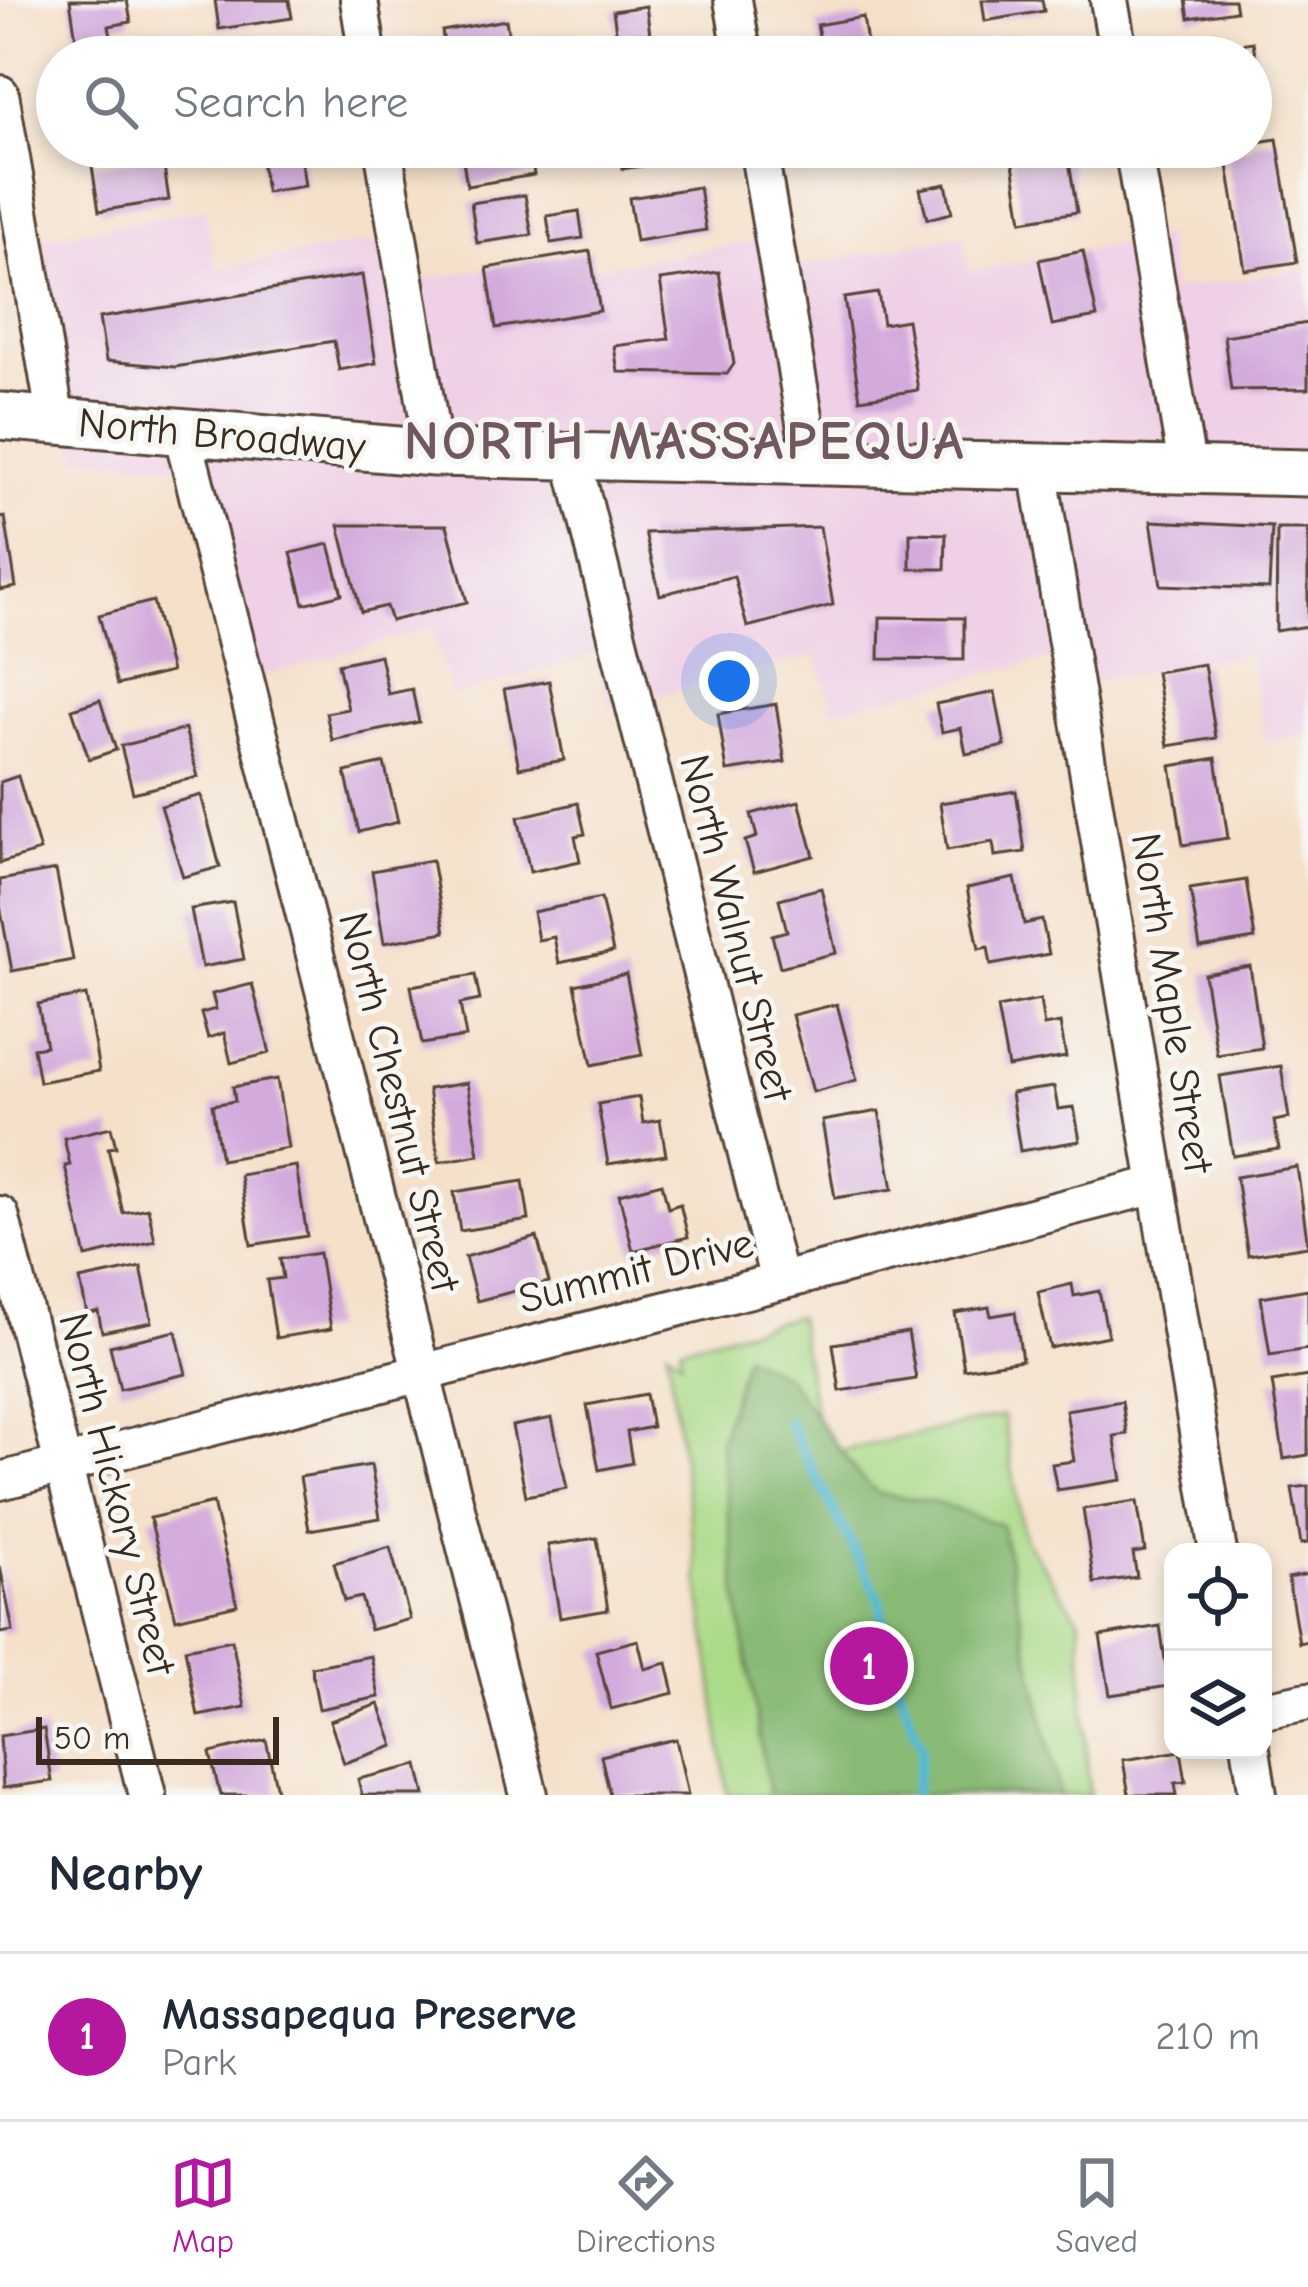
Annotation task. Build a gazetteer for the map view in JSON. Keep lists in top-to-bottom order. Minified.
{"streets":{"main road":["North Broadway"],"street":["North Walnut Street","North Maple Street","North Chestnut Street","Summit Drive","North Hickory Street"]},"crossings":[["North Broadway","North Walnut Street"],["North Broadway","North Maple Street"],["North Broadway","North Chestnut Street"],["North Walnut Street","Summit Drive"],["North Maple Street","Summit Drive"],["North Chestnut Street","Summit Drive"],["Summit Drive","North Hickory Street"]],"districts":["NORTH MASSAPEQUA"],"scale_bar":"50 m","page":{"search":"Search here","pins":"1","scale":"50 m","heading":"Nearby","list":[{"mark":"1","name":"Massapequa Preserve","note":"Park","value":"210 m"}],"nav":["Map","Directions","Saved"]}}
